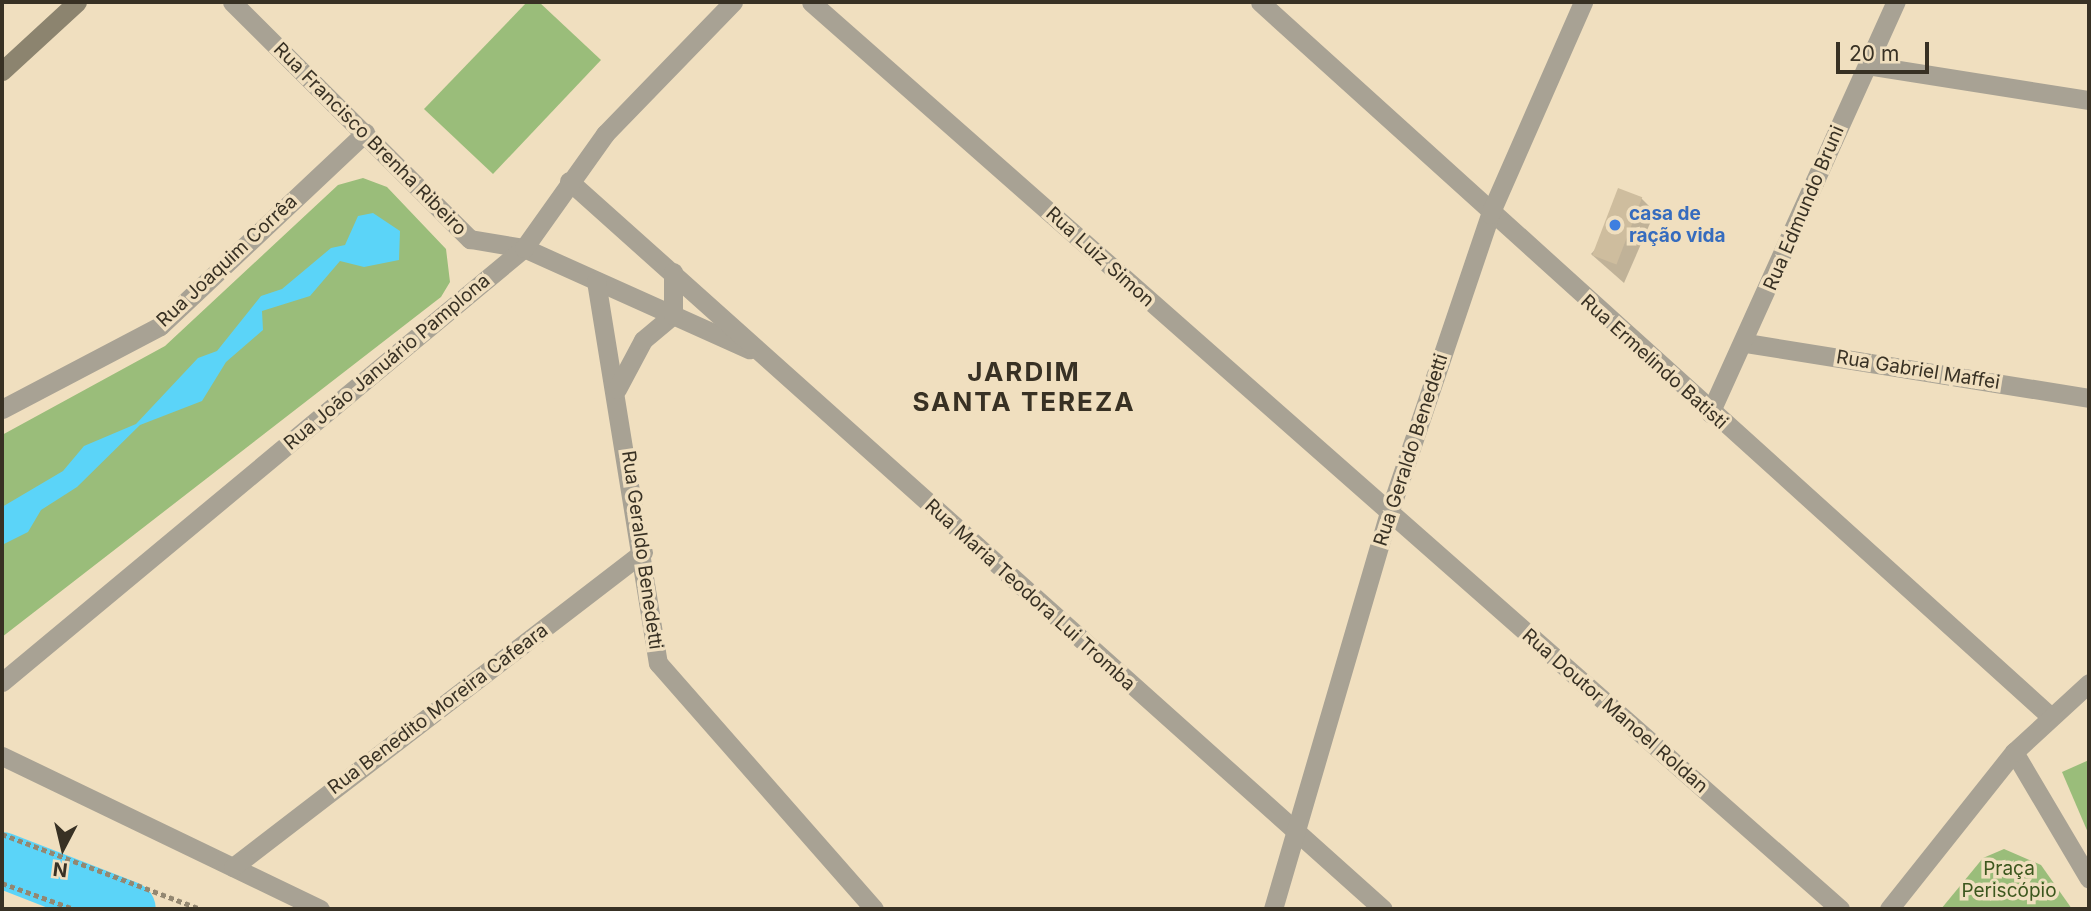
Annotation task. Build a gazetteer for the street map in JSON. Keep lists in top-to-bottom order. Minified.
{"streets":{"street":["Rua Francisco Brenha Ribeiro","Rua Edmundo Bruni","Rua Luiz Simon","Rua Joaquim Corrêa","Rua João Januário Pamplona","Rua Ermelindo Batisti","Rua Gabriel Maffei","Rua Geraldo Benedetti","Rua Maria Teodora Lui Tromba","Rua Benedito Moreira Cafeara","Rua Doutor Manoel Roldan"]},"crossings":[["Rua Francisco Brenha Ribeiro","Rua Joaquim Corrêa"],["Rua Francisco Brenha Ribeiro","Rua João Januário Pamplona"],["Rua Francisco Brenha Ribeiro","Rua Maria Teodora Lui Tromba"],["Rua Edmundo Bruni","Rua Ermelindo Batisti"],["Rua Edmundo Bruni","Rua Gabriel Maffei"],["Rua Luiz Simon","Rua Geraldo Benedetti"],["Rua Luiz Simon","Rua Doutor Manoel Roldan"],["Rua João Januário Pamplona","Rua Maria Teodora Lui Tromba"],["Rua Ermelindo Batisti","Rua Geraldo Benedetti"],["Rua Geraldo Benedetti","Rua Maria Teodora Lui Tromba"],["Rua Geraldo Benedetti","Rua Benedito Moreira Cafeara"],["Rua Geraldo Benedetti","Rua Doutor Manoel Roldan"]],"districts":["JARDIM SANTA TEREZA"],"parks":["Praça Periscópio"],"places":["casa de ração vida"],"scale_bar":"20 m","north":"bottom"}
